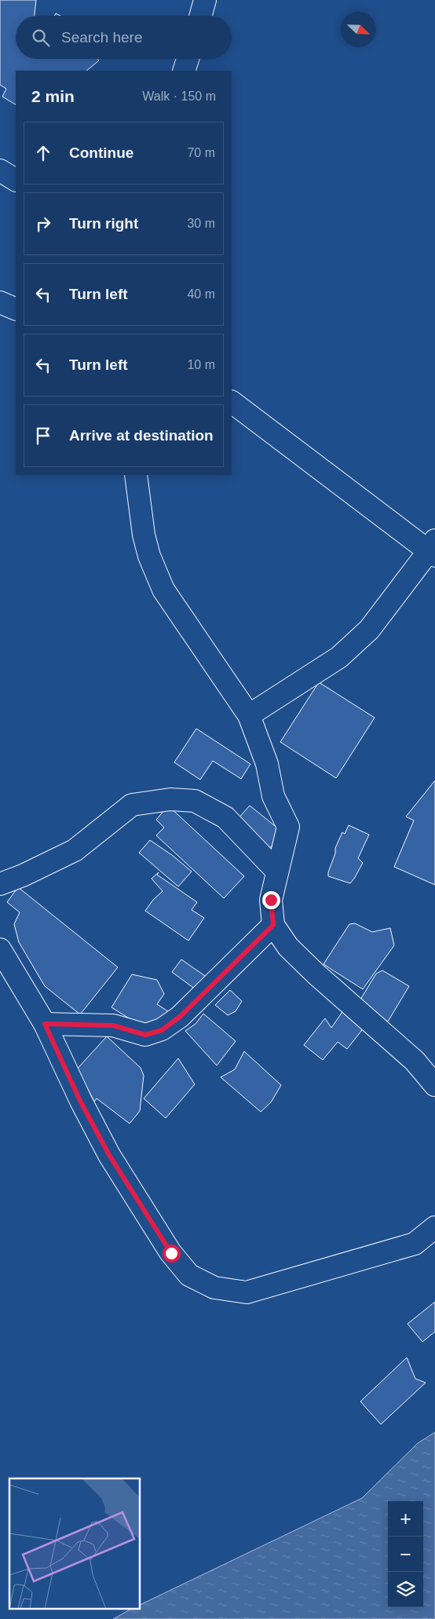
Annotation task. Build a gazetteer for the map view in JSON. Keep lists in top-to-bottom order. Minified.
{"north":"bottom right","page":{"search":"Search here","heading":["2 min","Walk · 150 m"],"list":[["Continue","70 m"],["Turn right","30 m"],["Turn left","40 m"],["Turn left","10 m"],"Arrive at destination"],"map_buttons":["+","−"]}}
